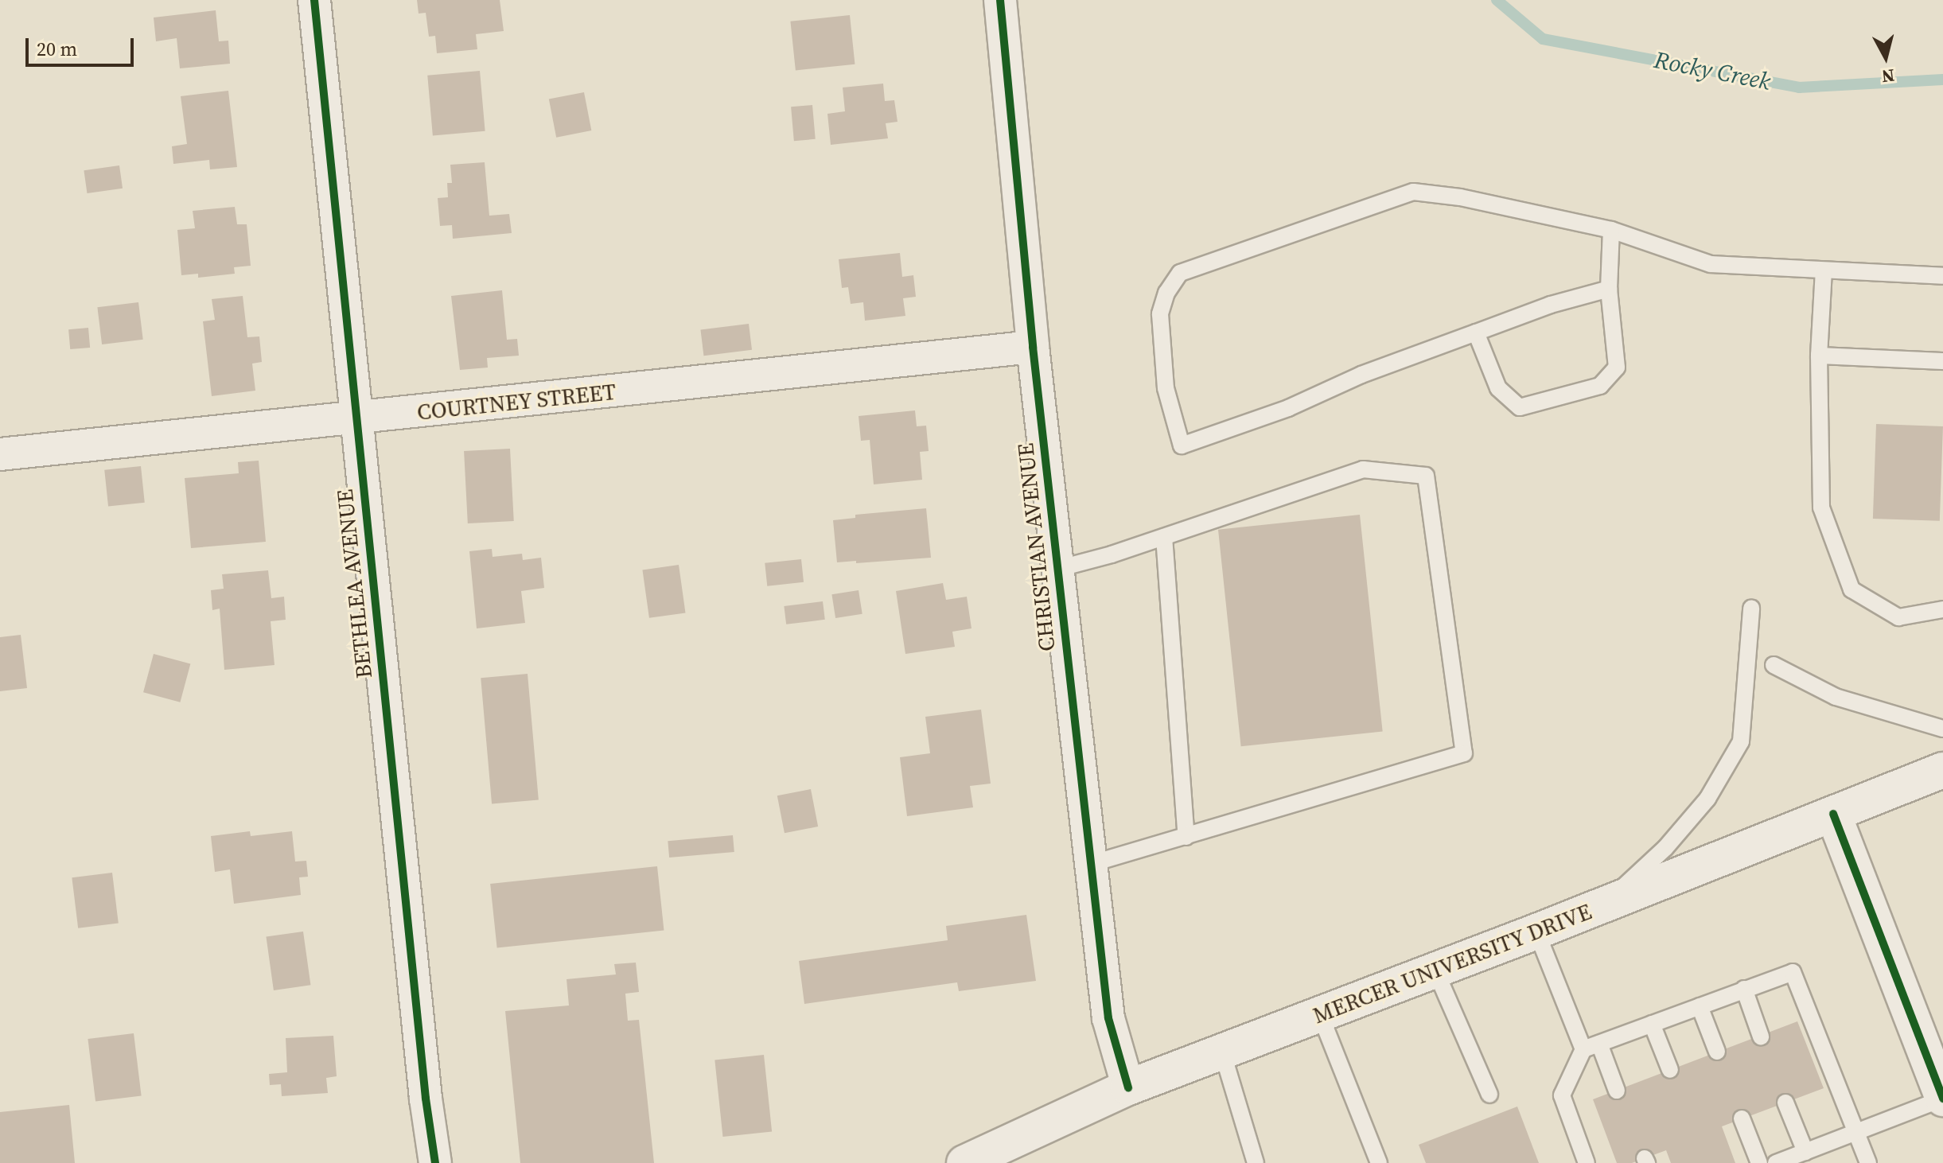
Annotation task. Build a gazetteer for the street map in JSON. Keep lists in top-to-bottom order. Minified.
{"streets":{"main road":["MERCER UNIVERSITY DRIVE"],"street":["COURTNEY STREET","CHRISTIAN AVENUE","BETHLEA AVENUE"]},"crossings":[["COURTNEY STREET","CHRISTIAN AVENUE"],["COURTNEY STREET","BETHLEA AVENUE"],["CHRISTIAN AVENUE","MERCER UNIVERSITY DRIVE"]],"water":["Rocky Creek"],"scale_bar":"20 m","north":"bottom"}
